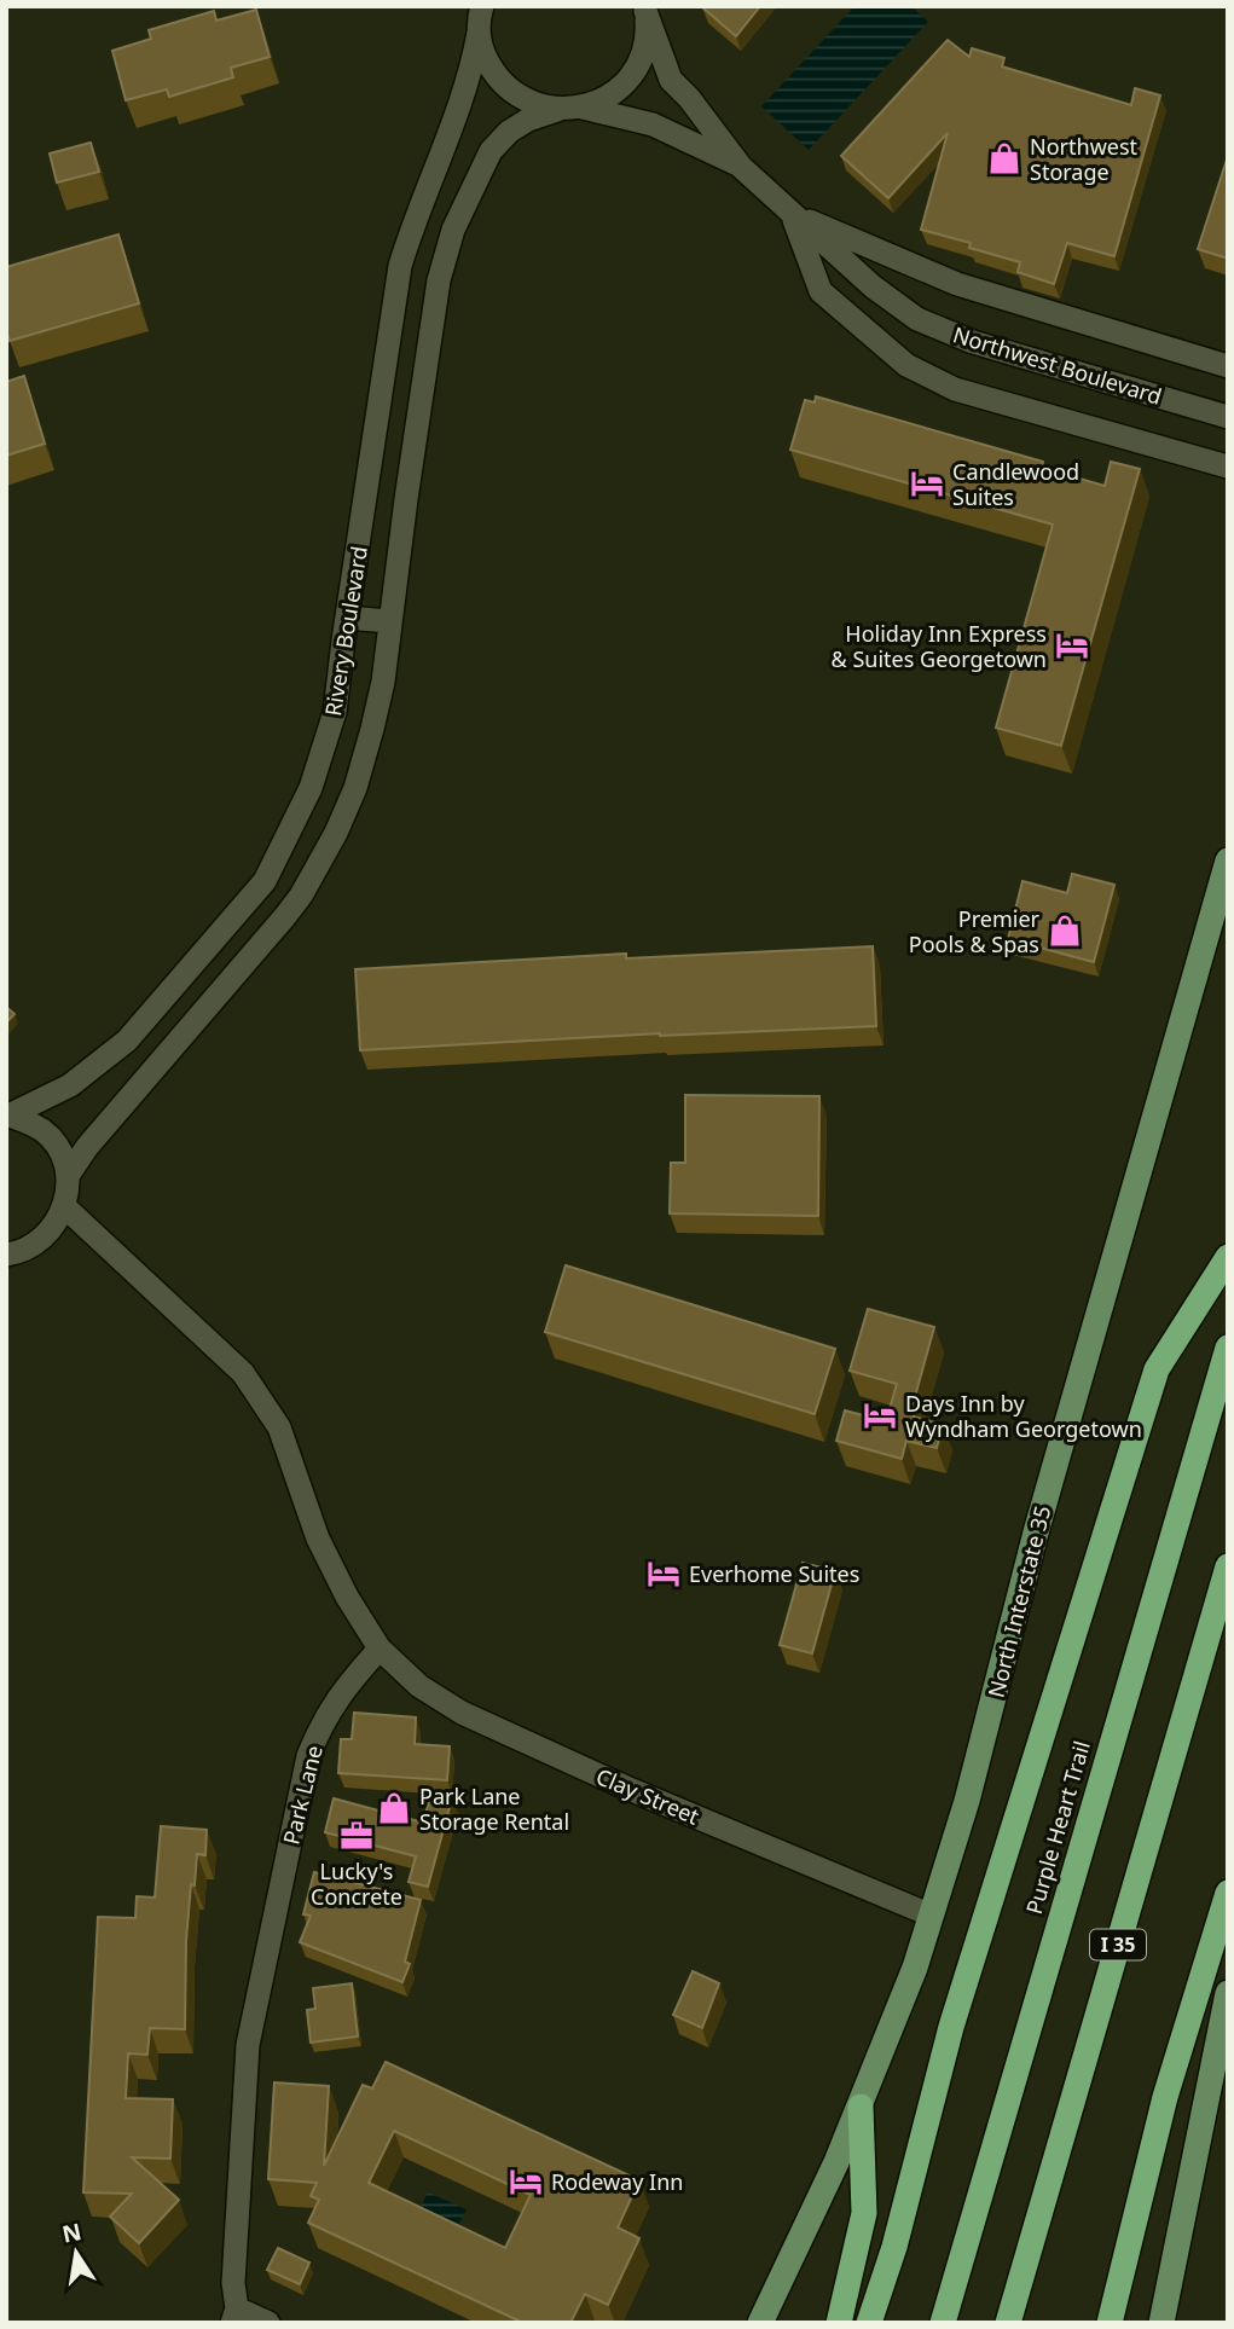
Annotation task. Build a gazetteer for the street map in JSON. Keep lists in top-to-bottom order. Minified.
{"streets":{"highway":["Purple Heart Trail","I 35"],"main road":["North Interstate 35"],"street":["Northwest Boulevard","Rivery Boulevard","Park Lane","Clay Street"]},"crossings":[["North Interstate 35","Clay Street"],["Park Lane","Clay Street"]],"places":{"shop":["Northwest Storage","Premier Pools & Spas","Park Lane Storage Rental"],"hotel":["Candlewood Suites","Holiday Inn Express & Suites Georgetown","Days Inn by Wyndham Georgetown","Everhome Suites","Rodeway Inn"],"office":["Lucky's Concrete"]},"north":"top"}
